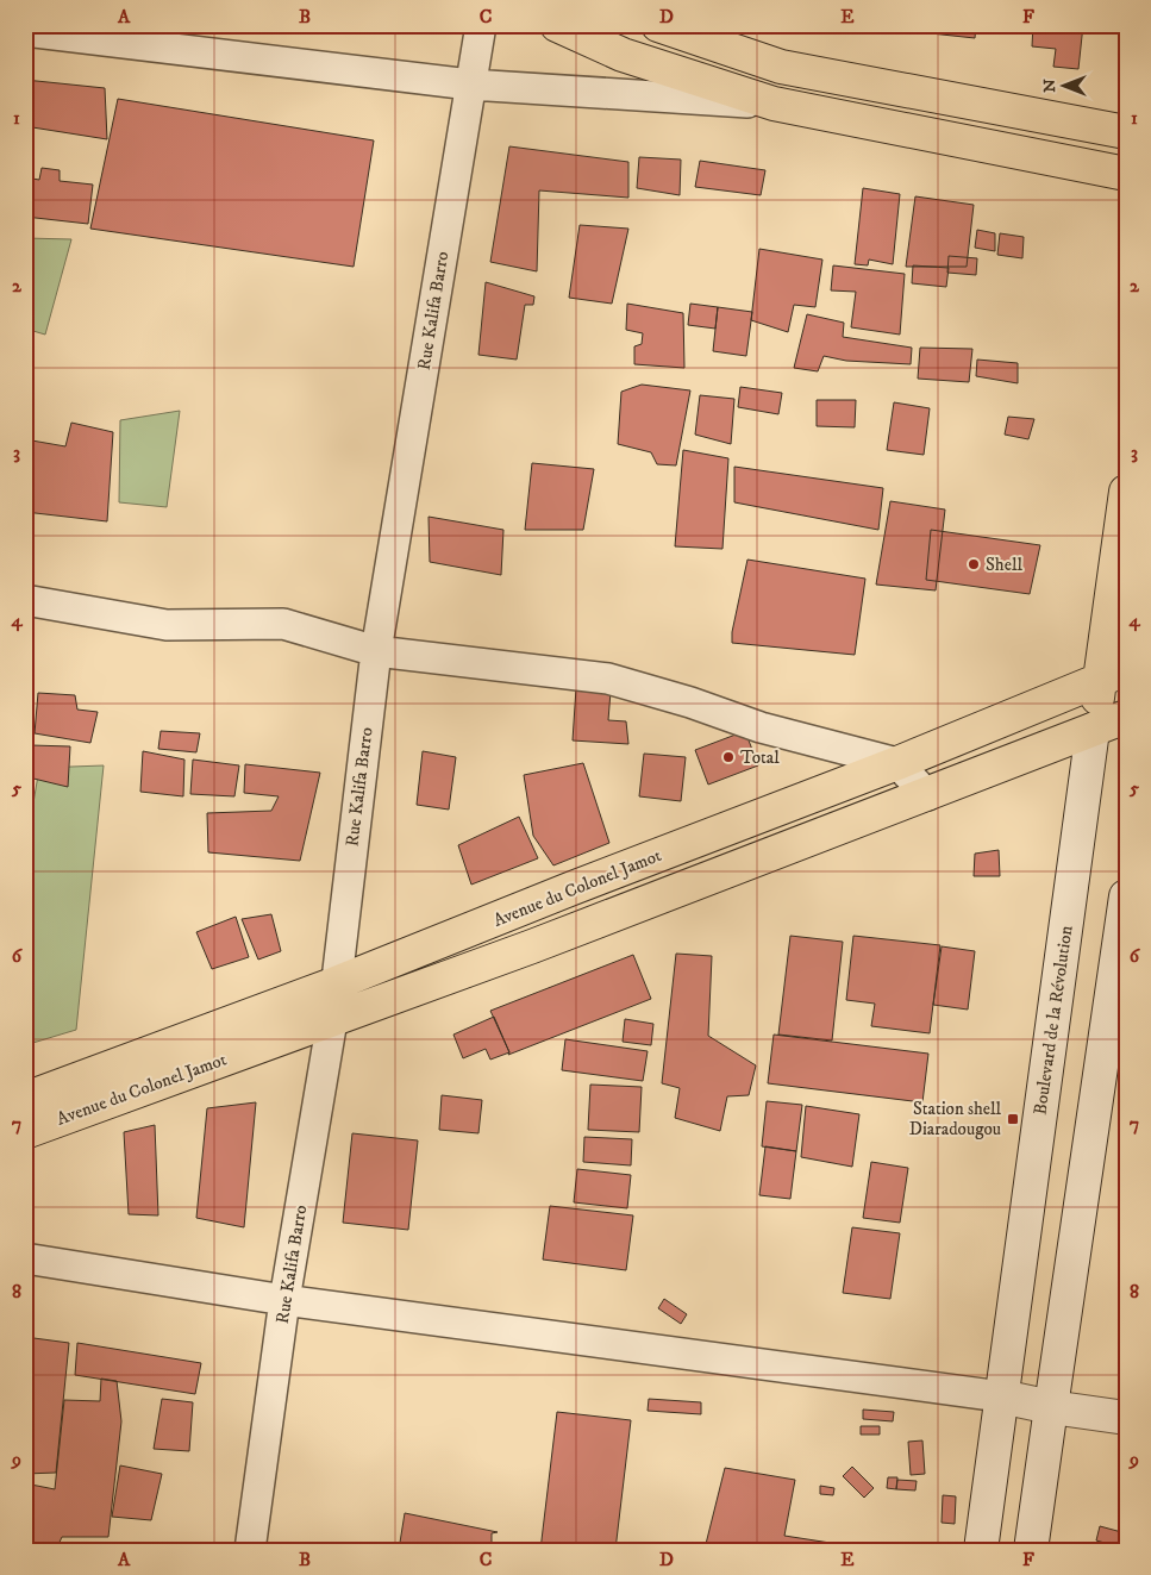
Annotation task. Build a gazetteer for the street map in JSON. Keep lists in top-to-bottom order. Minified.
{"streets":{"main road":["Avenue du Colonel Jamot","Boulevard de la Révolution"],"street":["Rue Kalifa Barro"]},"crossings":[["Rue Kalifa Barro","Avenue du Colonel Jamot"],["Avenue du Colonel Jamot","Boulevard de la Révolution"]],"places":{"other":["Shell","Total"],"transit":["Station shell Diaradougou"]},"north":"left","grid":{"columns":["A","B","C","D","E","F"],"rows":["1","2","3","4","5","6","7","8","9"]}}
